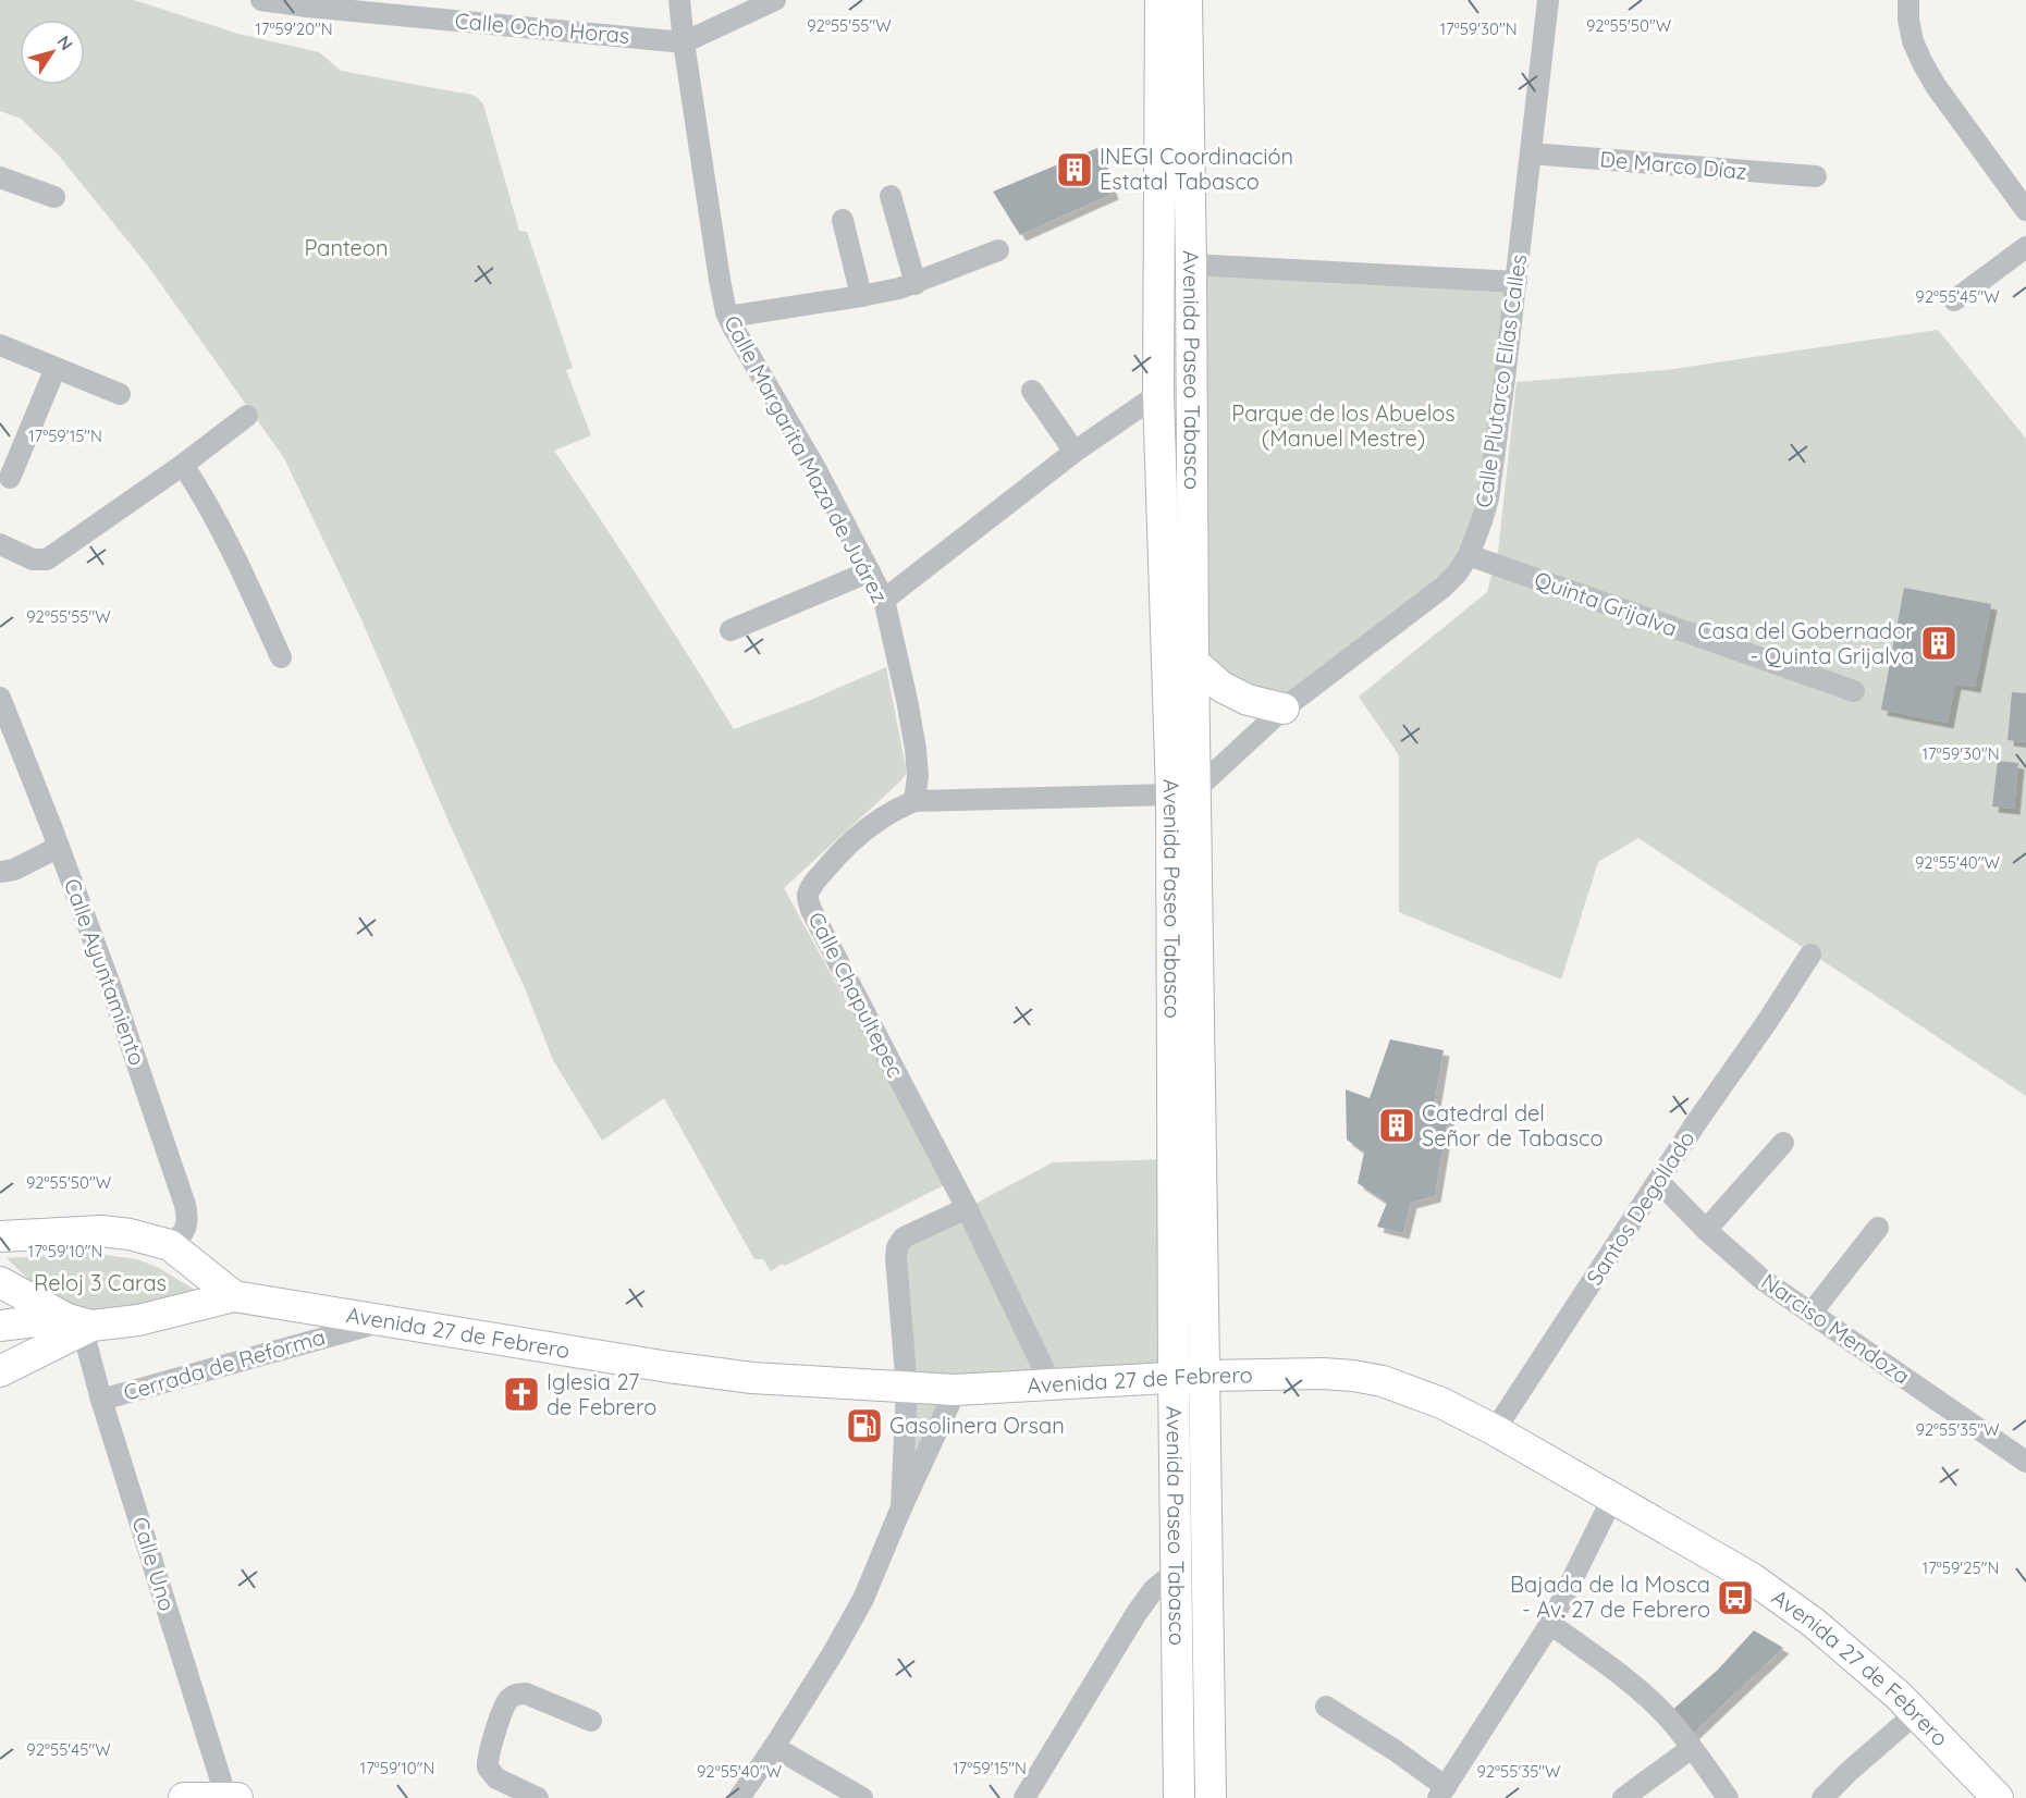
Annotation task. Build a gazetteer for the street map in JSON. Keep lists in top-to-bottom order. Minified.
{"streets":{"main road":["Avenida Paseo Tabasco","Avenida 27 de Febrero"],"street":["Calle Ocho Horas","De Marco Díaz","Calle Plutarco Elías Calles","Calle Margarita Maza de Juárez","Quinta Grijalva","Calle Ayuntamiento","Calle Chapultepec","Santos Degollado","Narciso Mendoza","Cerrada de Reforma","Calle Uno"]},"crossings":[["Calle Ocho Horas","Calle Margarita Maza de Juárez"],["De Marco Díaz","Calle Plutarco Elías Calles"],["Avenida Paseo Tabasco","Calle Plutarco Elías Calles"],["Avenida Paseo Tabasco","Calle Chapultepec"],["Avenida Paseo Tabasco","Avenida 27 de Febrero"],["Calle Plutarco Elías Calles","Quinta Grijalva"],["Calle Plutarco Elías Calles","Calle Chapultepec"],["Calle Margarita Maza de Juárez","Calle Chapultepec"],["Calle Ayuntamiento","Avenida 27 de Febrero"],["Calle Chapultepec","Avenida 27 de Febrero"],["Santos Degollado","Narciso Mendoza"],["Santos Degollado","Avenida 27 de Febrero"],["Avenida 27 de Febrero","Cerrada de Reforma"],["Avenida 27 de Febrero","Calle Uno"],["Cerrada de Reforma","Calle Uno"]],"parks":["Panteon","Parque de los Abuelos (Manuel Mestre)","Reloj 3 Caras"],"places":{"building":["INEGI Coordinación Estatal Tabasco","Casa del Gobernador - Quinta Grijalva","Catedral del Señor de Tabasco"],"church":["Iglesia 27 de Febrero"],"fuel station":["Gasolinera Orsan"],"bus stop":["Bajada de la Mosca - Av. 27 de Febrero"]},"north":"top right","coordinates":["92°55'55\"W","92°55'50\"W","17°59'20\"N","17°59'30\"N","92°55'45\"W","17°59'15\"N","92°55'40\"W","17°59'10\"N","92°55'35\"W","17°59'25\"N"]}
